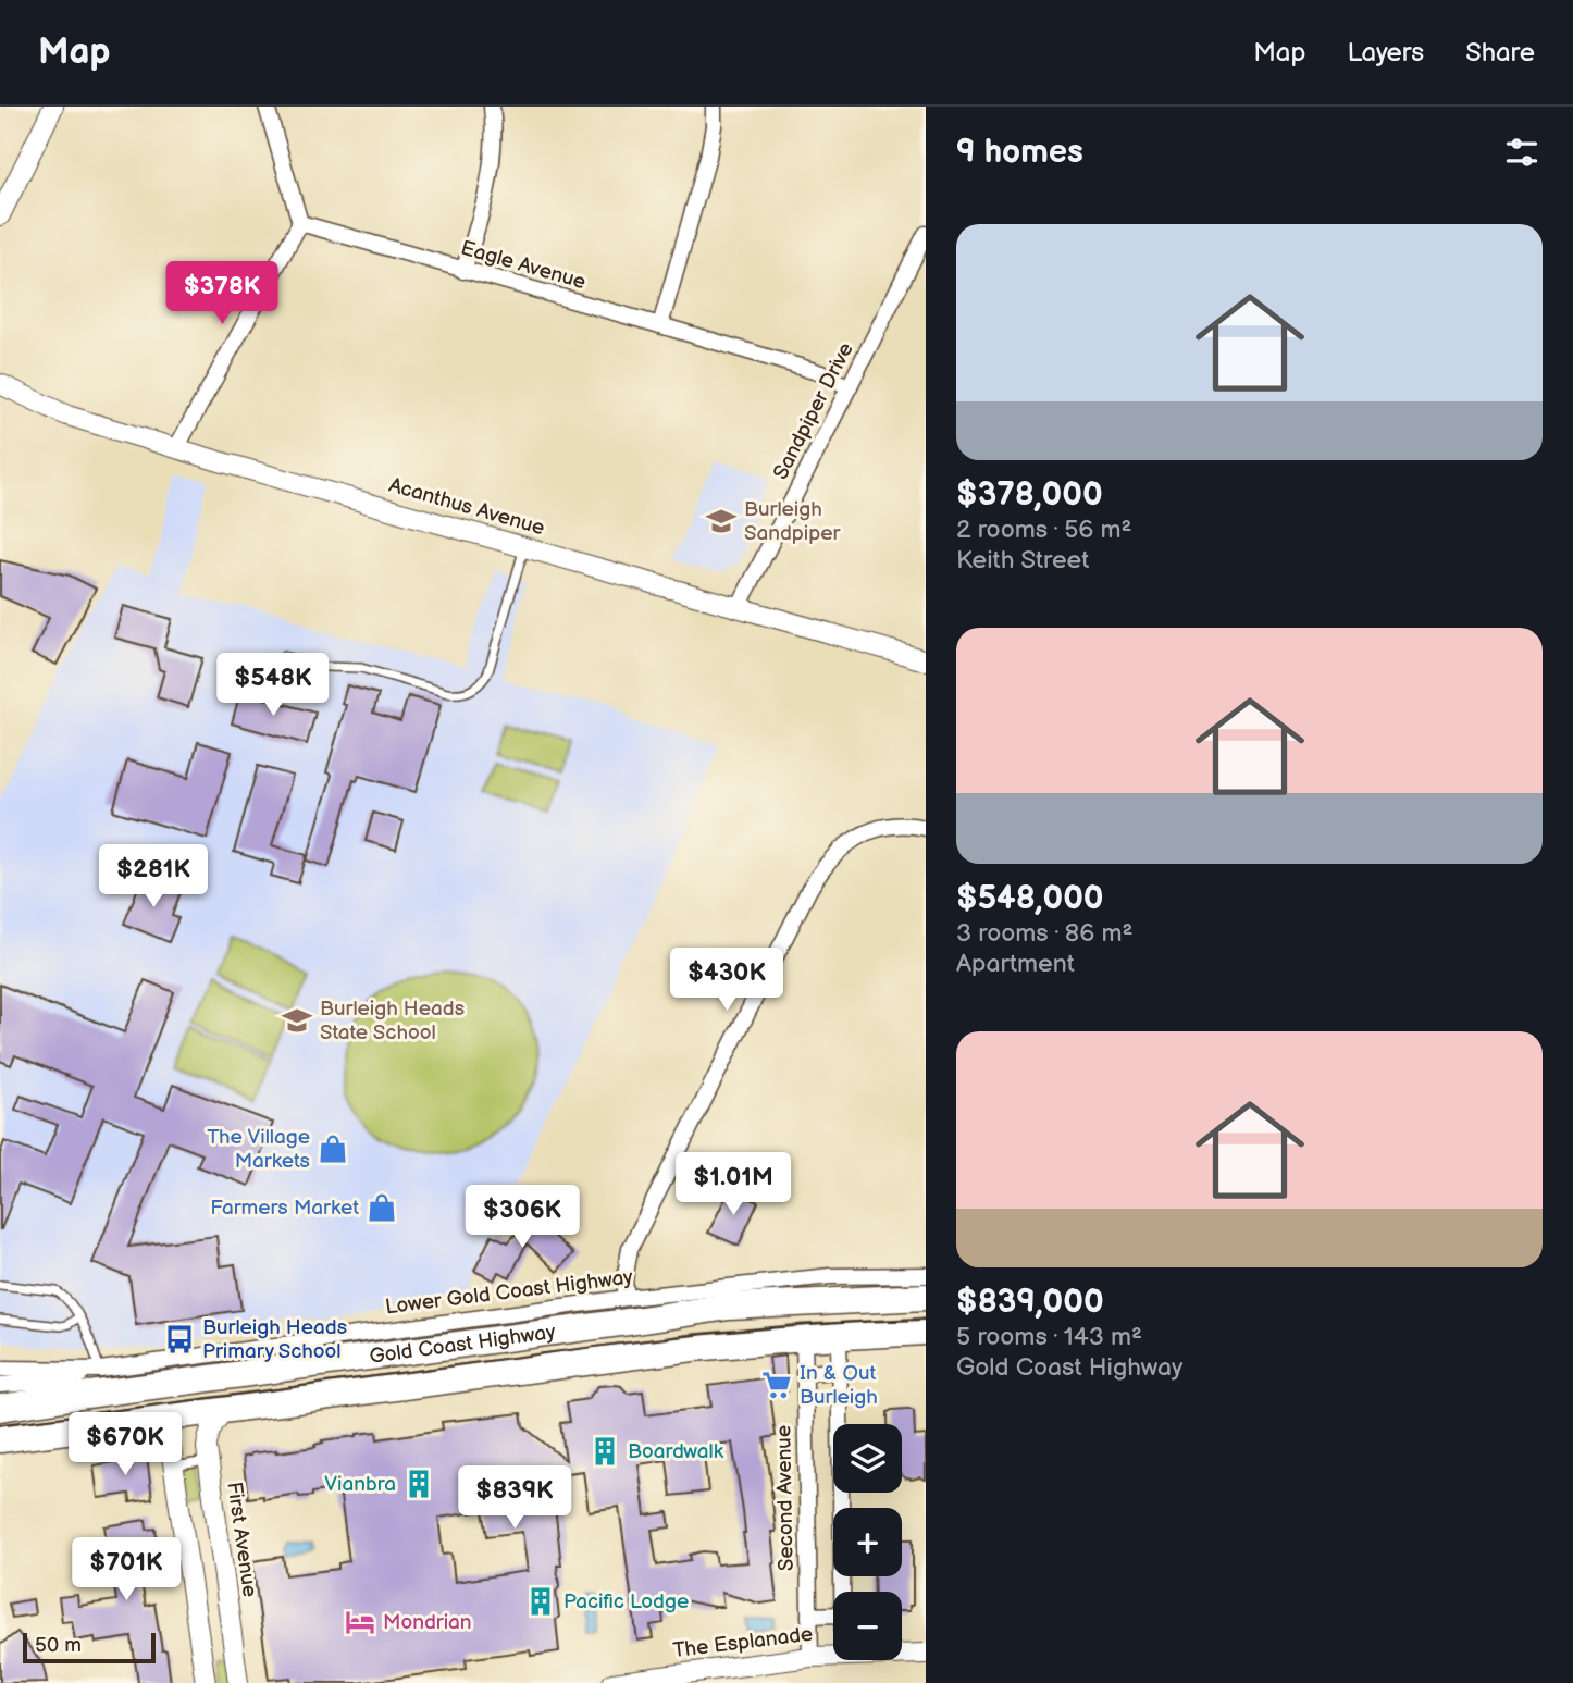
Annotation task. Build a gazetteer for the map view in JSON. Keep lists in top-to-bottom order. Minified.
{"streets":{"highway":["Gold Coast Highway"],"street":["Eagle Avenue","Sandpiper Drive","Acanthus Avenue","Lower Gold Coast Highway","Second Avenue","First Avenue","The Esplanade"]},"crossings":[["Eagle Avenue","Sandpiper Drive"],["Sandpiper Drive","Acanthus Avenue"],["Gold Coast Highway","Second Avenue"],["Gold Coast Highway","First Avenue"],["Second Avenue","The Esplanade"]],"places":{"school or university":["Burleigh Sandpiper","Burleigh Heads State School"],"shop":["The Village Markets","Farmers Market"],"bus stop":["Burleigh Heads Primary School"],"supermarket":["In & Out Burleigh"],"building":["Boardwalk","Vianbra","Pacific Lodge"],"hotel":["Mondrian"]},"scale_bar":"50 m","page":{"header":"Map","nav":["Map","Layers","Share"],"heading":"9 homes","list":[{"name":"$378,000","note":"2 rooms · 56 m² · Keith Street"},{"name":"$548,000","note":"3 rooms · 86 m² · Apartment"},{"name":"$839,000","note":"5 rooms · 143 m² · Gold Coast Highway"}],"price":["$378K","$548K","$281K","$430K","$1.01M","$306K","$670K","$839K","$701K"],"map_buttons":["+","−"],"scale":"50 m"}}
